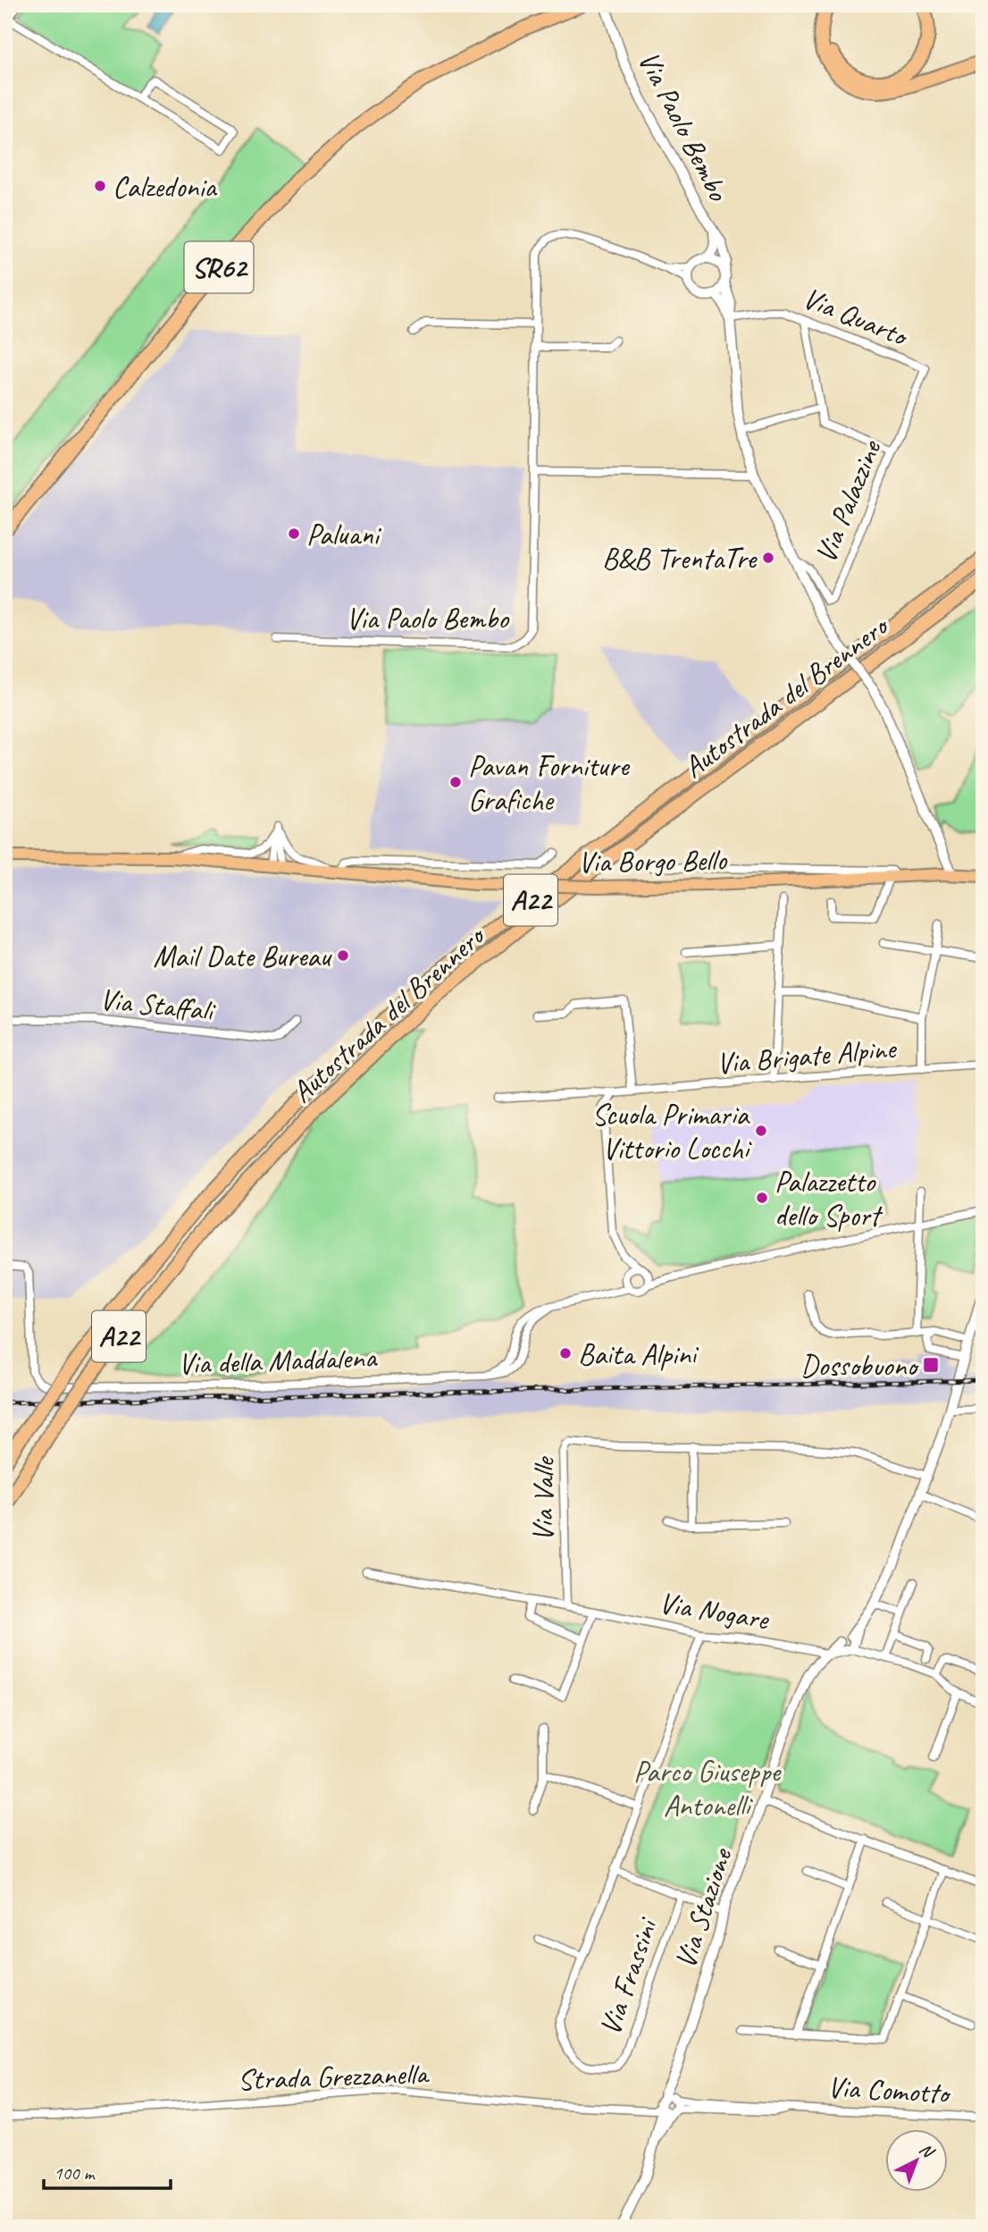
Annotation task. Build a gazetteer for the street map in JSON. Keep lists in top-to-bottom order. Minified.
{"streets":{"highway":["SR62","Autostrada del Brennero","A22"],"main road":["Via Borgo Bello"],"street":["Via Paolo Bembo","Via Quarto","Via Palazzine","Via Staffali","Via Brigate Alpine","Via della Maddalena","Via Valle","Via Nogare","Via Stazione","Via Frassini","Strada Grezzanella","Via Comotto"]},"crossings":[["Via Paolo Bembo","Via Quarto"],["Via Paolo Bembo","Via Palazzine"],["Via Paolo Bembo","Via Borgo Bello"],["Via Quarto","Via Palazzine"],["Via Valle","Via Nogare"],["Via Valle","Via Stazione"],["Via Nogare","Via Stazione"],["Via Nogare","Via Frassini"],["Via Stazione","Via Frassini"],["Via Stazione","Strada Grezzanella"],["Via Stazione","Via Comotto"],["Strada Grezzanella","Via Comotto"]],"parks":["Parco Giuseppe Antonelli"],"places":{"other":["Calzedonia","Paluani","B&B TrentaTre","Pavan Forniture Grafiche","Mail Date Bureau","Scuola Primaria Vittorio Locchi","Palazzetto dello Sport","Baita Alpini"],"transit":["Dossobuono"]},"scale_bar":"100 m","north":"top right"}
